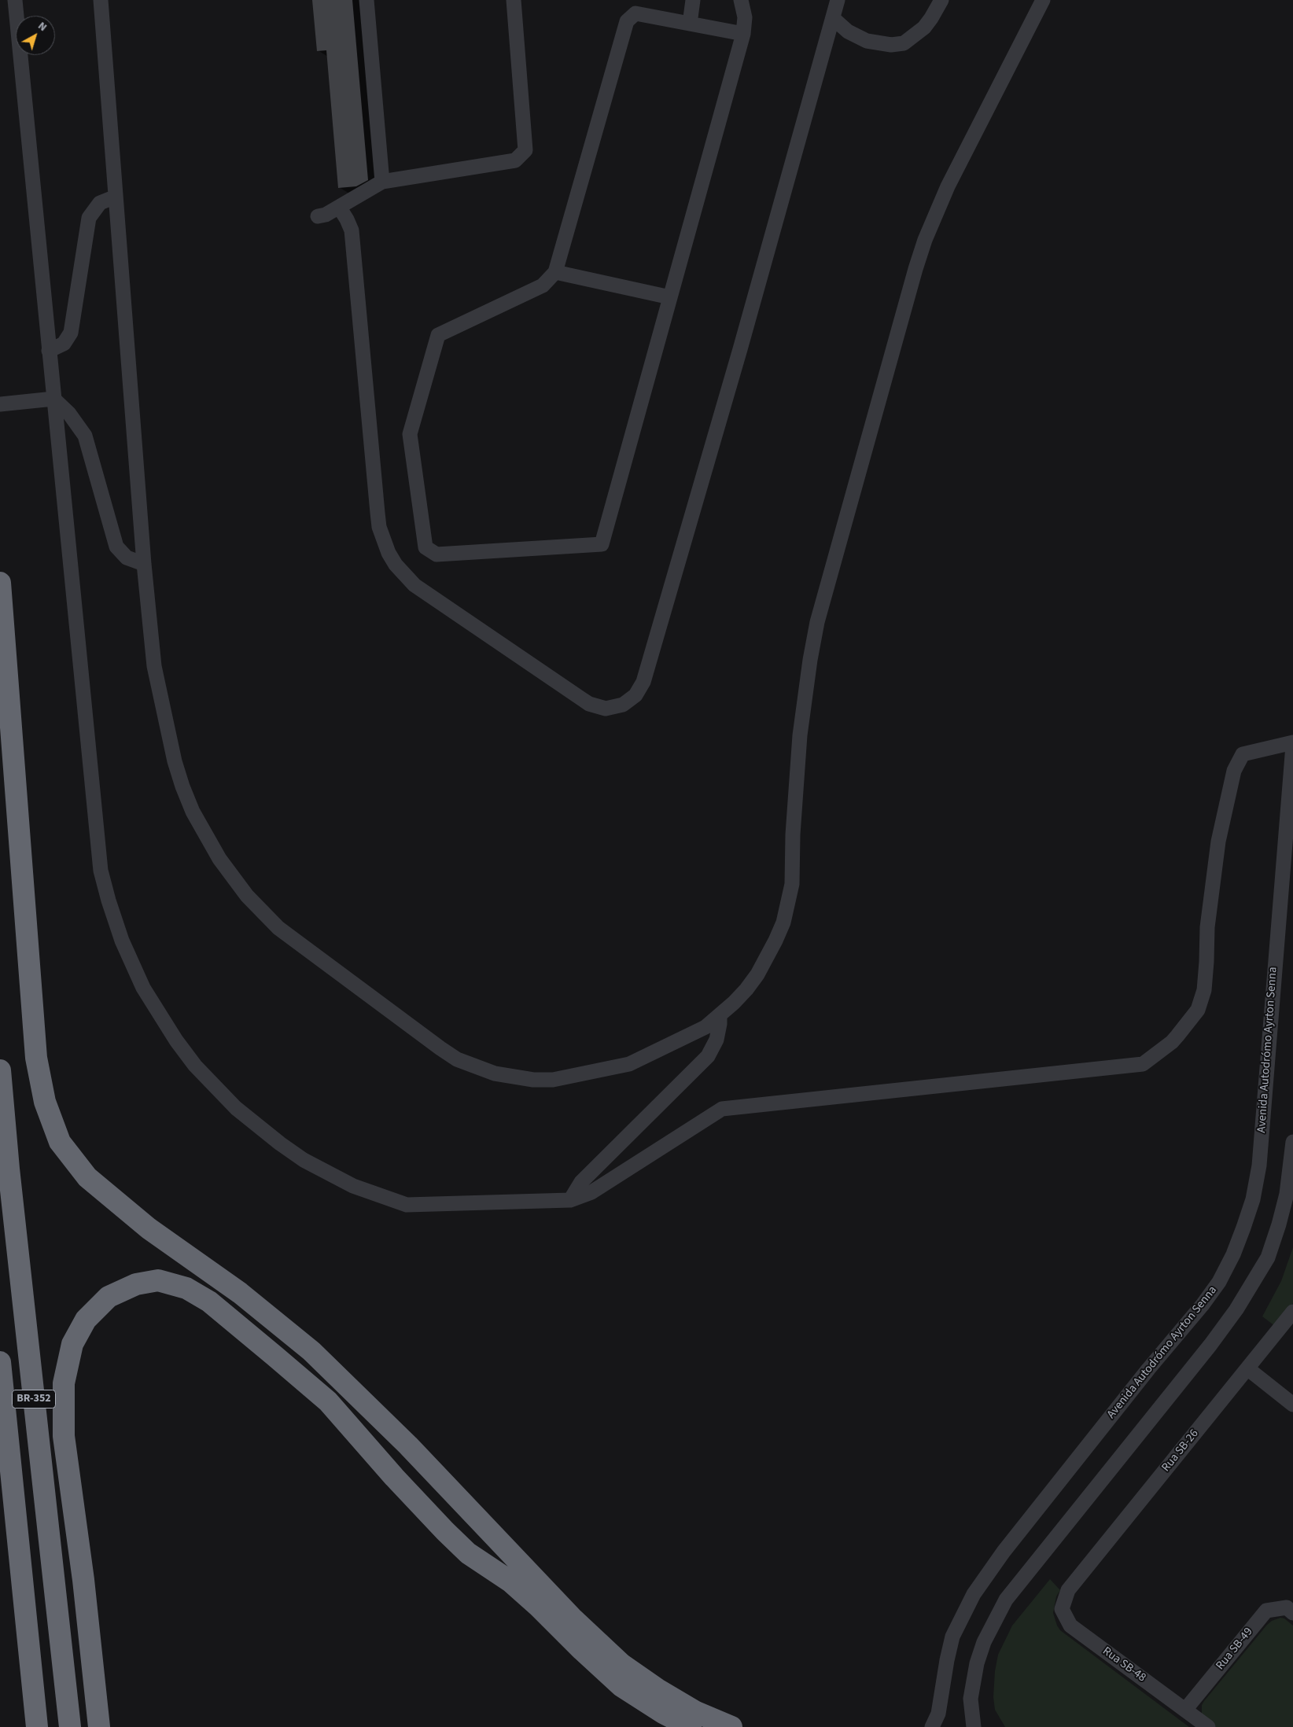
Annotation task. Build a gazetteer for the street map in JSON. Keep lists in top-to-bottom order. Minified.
{"streets":{"highway":["BR-352"],"street":["Avenida Autodrómo Ayrton Senna","Rua SB-26","Rua SB-49","Rua SB-48"]},"crossings":[["Rua SB-26","Rua SB-48"],["Rua SB-49","Rua SB-48"]],"north":"top right"}
